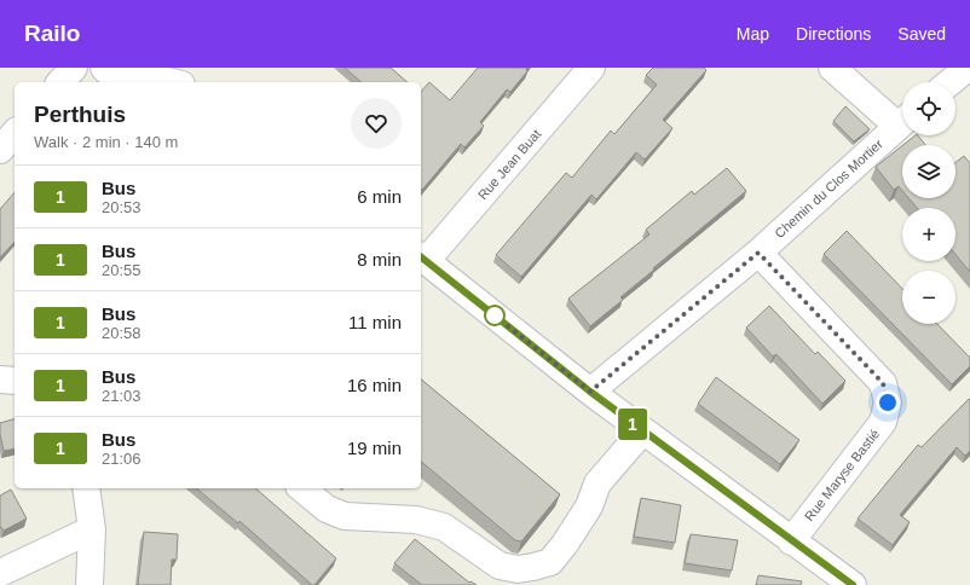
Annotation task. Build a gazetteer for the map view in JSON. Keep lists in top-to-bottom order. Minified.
{"streets":{"street":["Rue Jean Buat","Chemin du Clos Mortier","Rue Maryse Bastié"]},"crossings":[["Chemin du Clos Mortier","Rue Maryse Bastié"]],"lines":["bus line 1"],"page":{"header":"Railo","nav":["Map","Directions","Saved"],"on_map":"1","map_buttons":["+","−"],"heading":["Perthuis","Walk · 2 min · 140 m"],"list":[{"mark":"1","name":"Bus","note":"20:53","value":"6 min"},{"mark":"1","name":"Bus","note":"20:55","value":"8 min"},{"mark":"1","name":"Bus","note":"20:58","value":"11 min"},{"mark":"1","name":"Bus","note":"21:03","value":"16 min"},{"mark":"1","name":"Bus","note":"21:06","value":"19 min"}]}}
